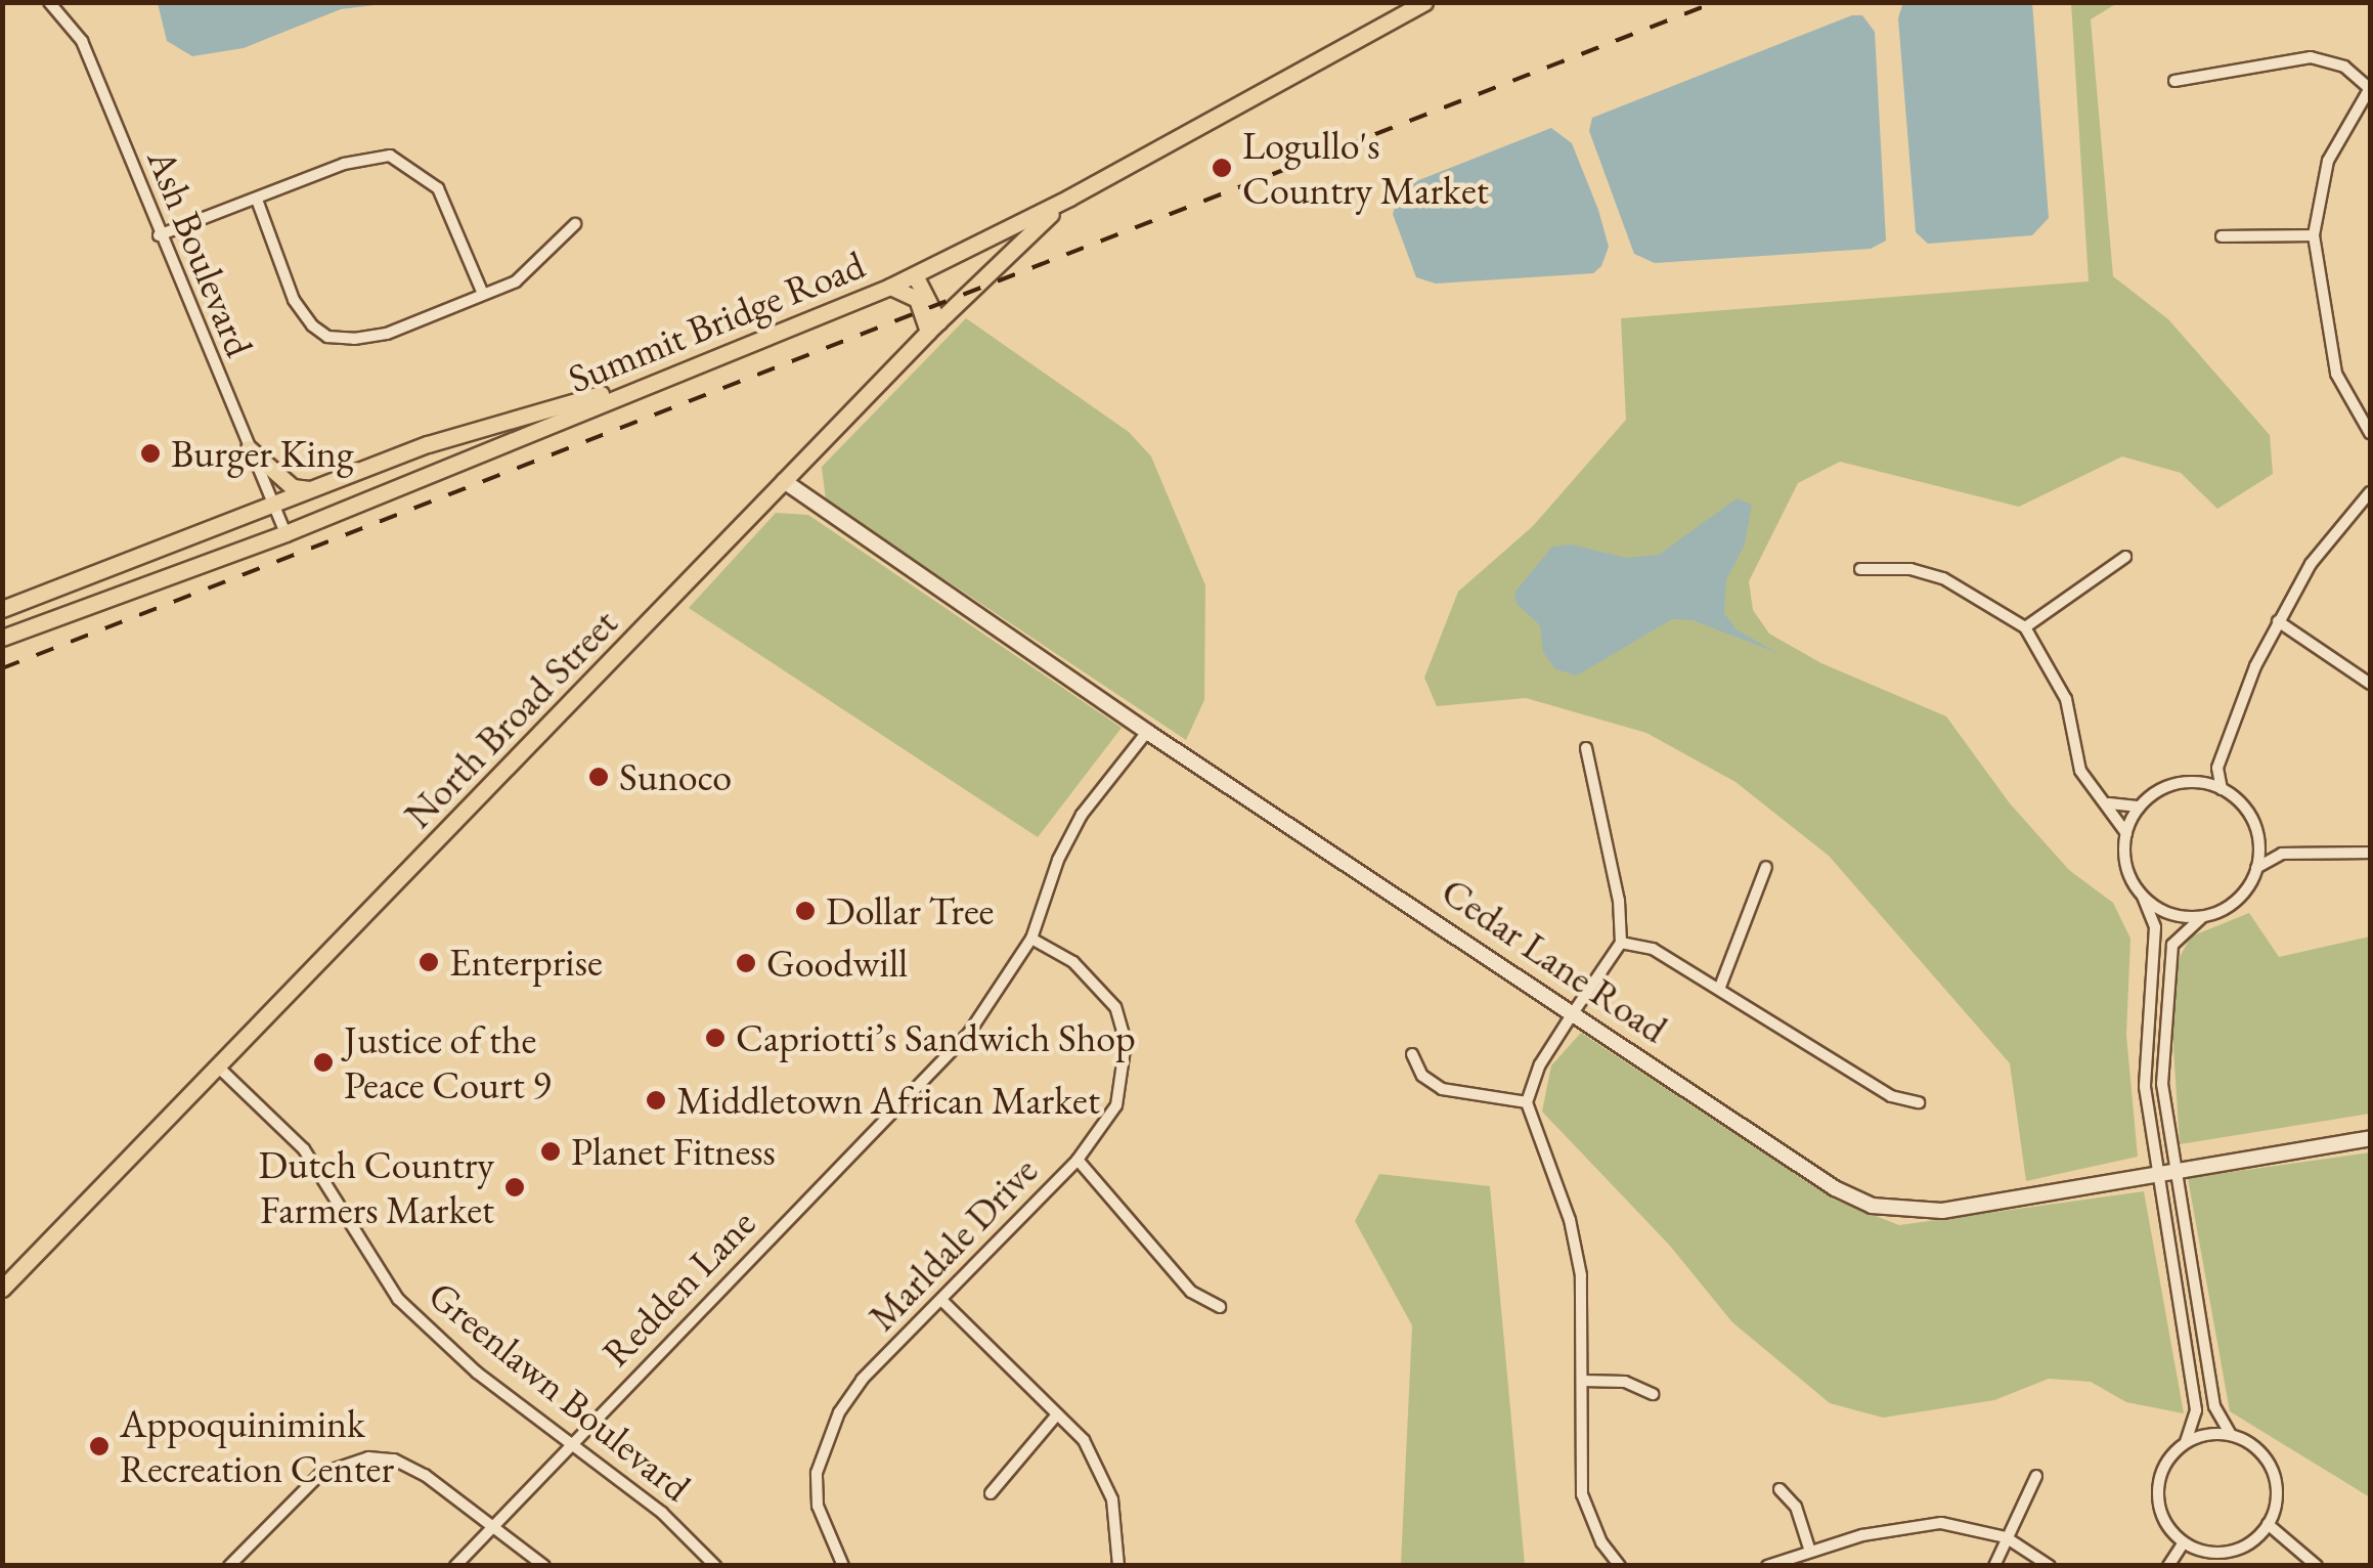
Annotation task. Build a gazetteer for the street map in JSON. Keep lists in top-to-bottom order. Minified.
{"streets":{"main road":["Summit Bridge Road","North Broad Street"],"street":["Ash Boulevard","Cedar Lane Road","Marldale Drive","Redden Lane","Greenlawn Boulevard"]},"crossings":[["Ash Boulevard","Summit Bridge Road"],["Summit Bridge Road","North Broad Street"],["North Broad Street","Cedar Lane Road"],["North Broad Street","Greenlawn Boulevard"],["Cedar Lane Road","Redden Lane"],["Marldale Drive","Redden Lane"],["Redden Lane","Greenlawn Boulevard"]],"places":["Logullo's Country Market","Burger King","Sunoco","Dollar Tree","Enterprise","Goodwill","Capriotti’s Sandwich Shop","Justice of the Peace Court 9","Middletown African Market","Planet Fitness","Dutch Country Farmers Market","Appoquinimink Recreation Center"]}
